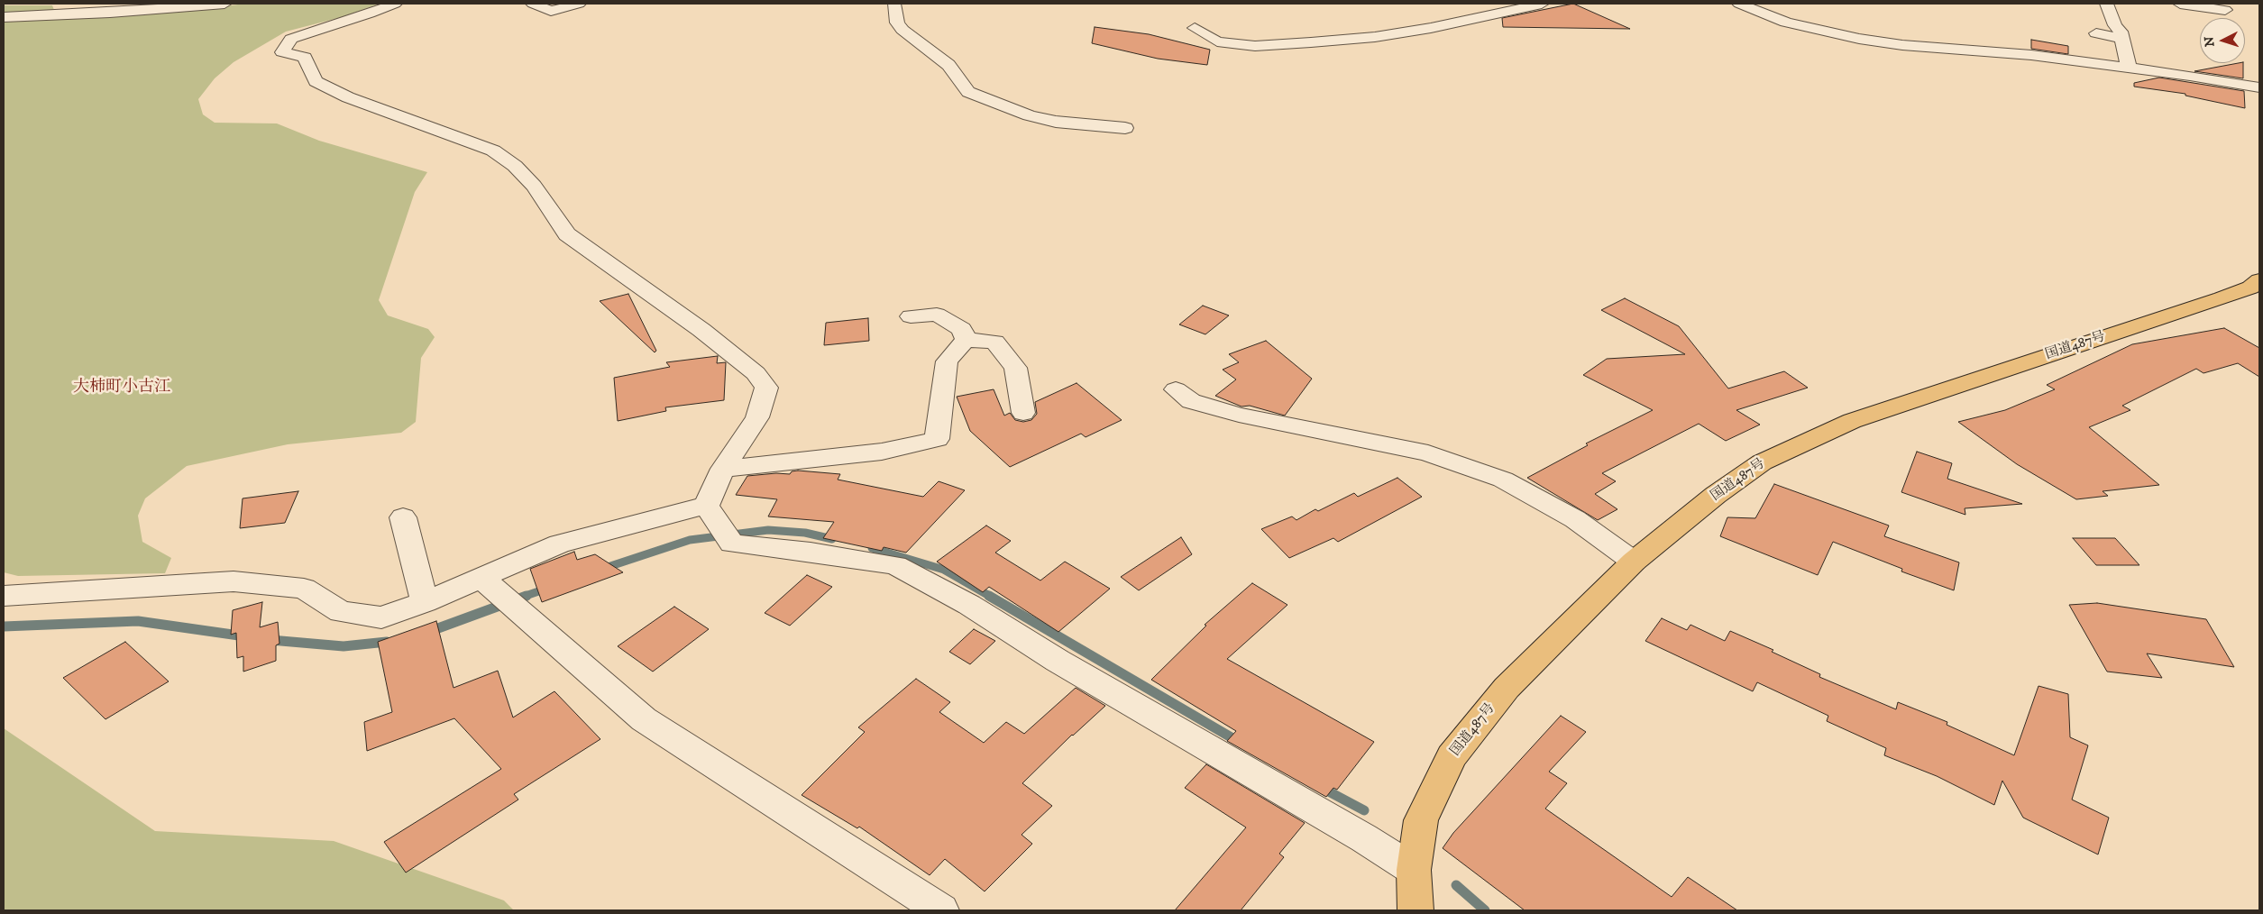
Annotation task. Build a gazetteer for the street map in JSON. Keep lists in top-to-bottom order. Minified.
{"streets":{"highway":["国道487号"]},"districts":["大柿町小古江"],"north":"left"}
